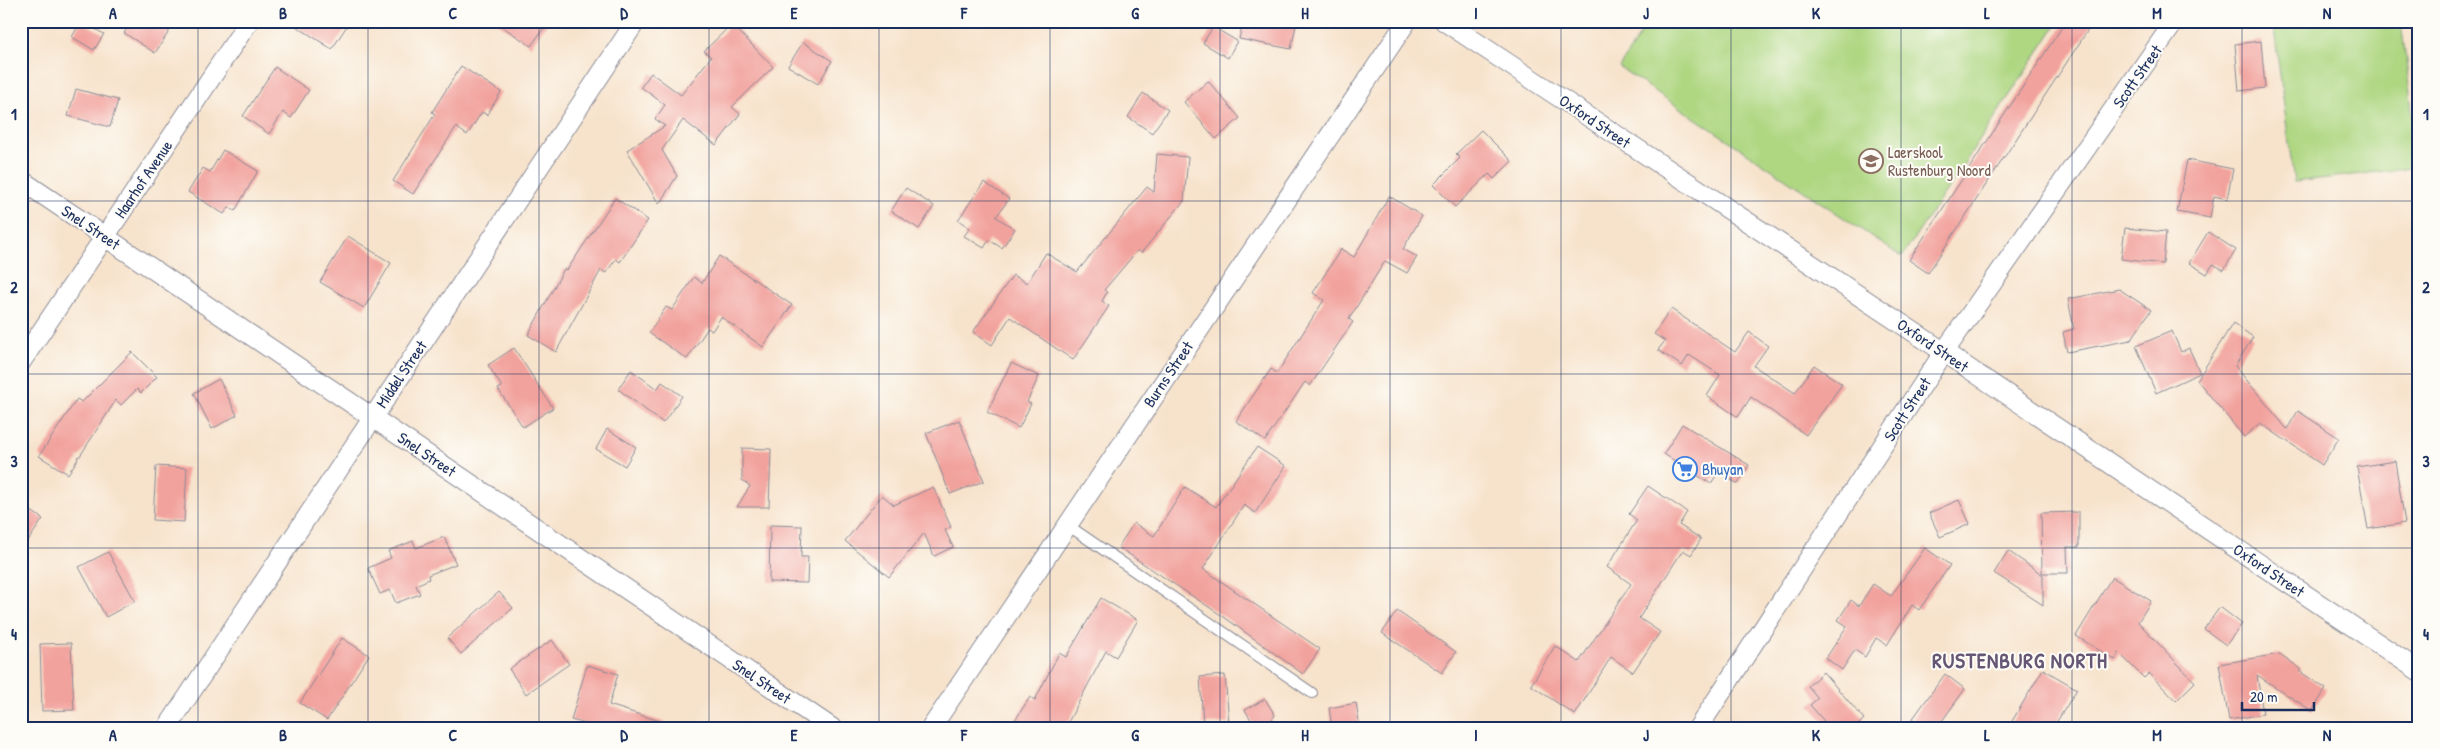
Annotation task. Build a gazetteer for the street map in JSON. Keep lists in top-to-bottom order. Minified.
{"streets":{"street":["Scott Street","Oxford Street","Haarhof Avenue","Snel Street","Middel Street","Burns Street"]},"crossings":[["Scott Street","Oxford Street"],["Haarhof Avenue","Snel Street"],["Snel Street","Middel Street"]],"districts":["RUSTENBURG NORTH"],"places":{"school or university":["Laerskool Rustenburg Noord"],"supermarket":["Bhuyan"]},"scale_bar":"20 m","grid":{"columns":["A","B","C","D","E","F","G","H","I","J","K","L","M","N"],"rows":["1","2","3","4"]}}
